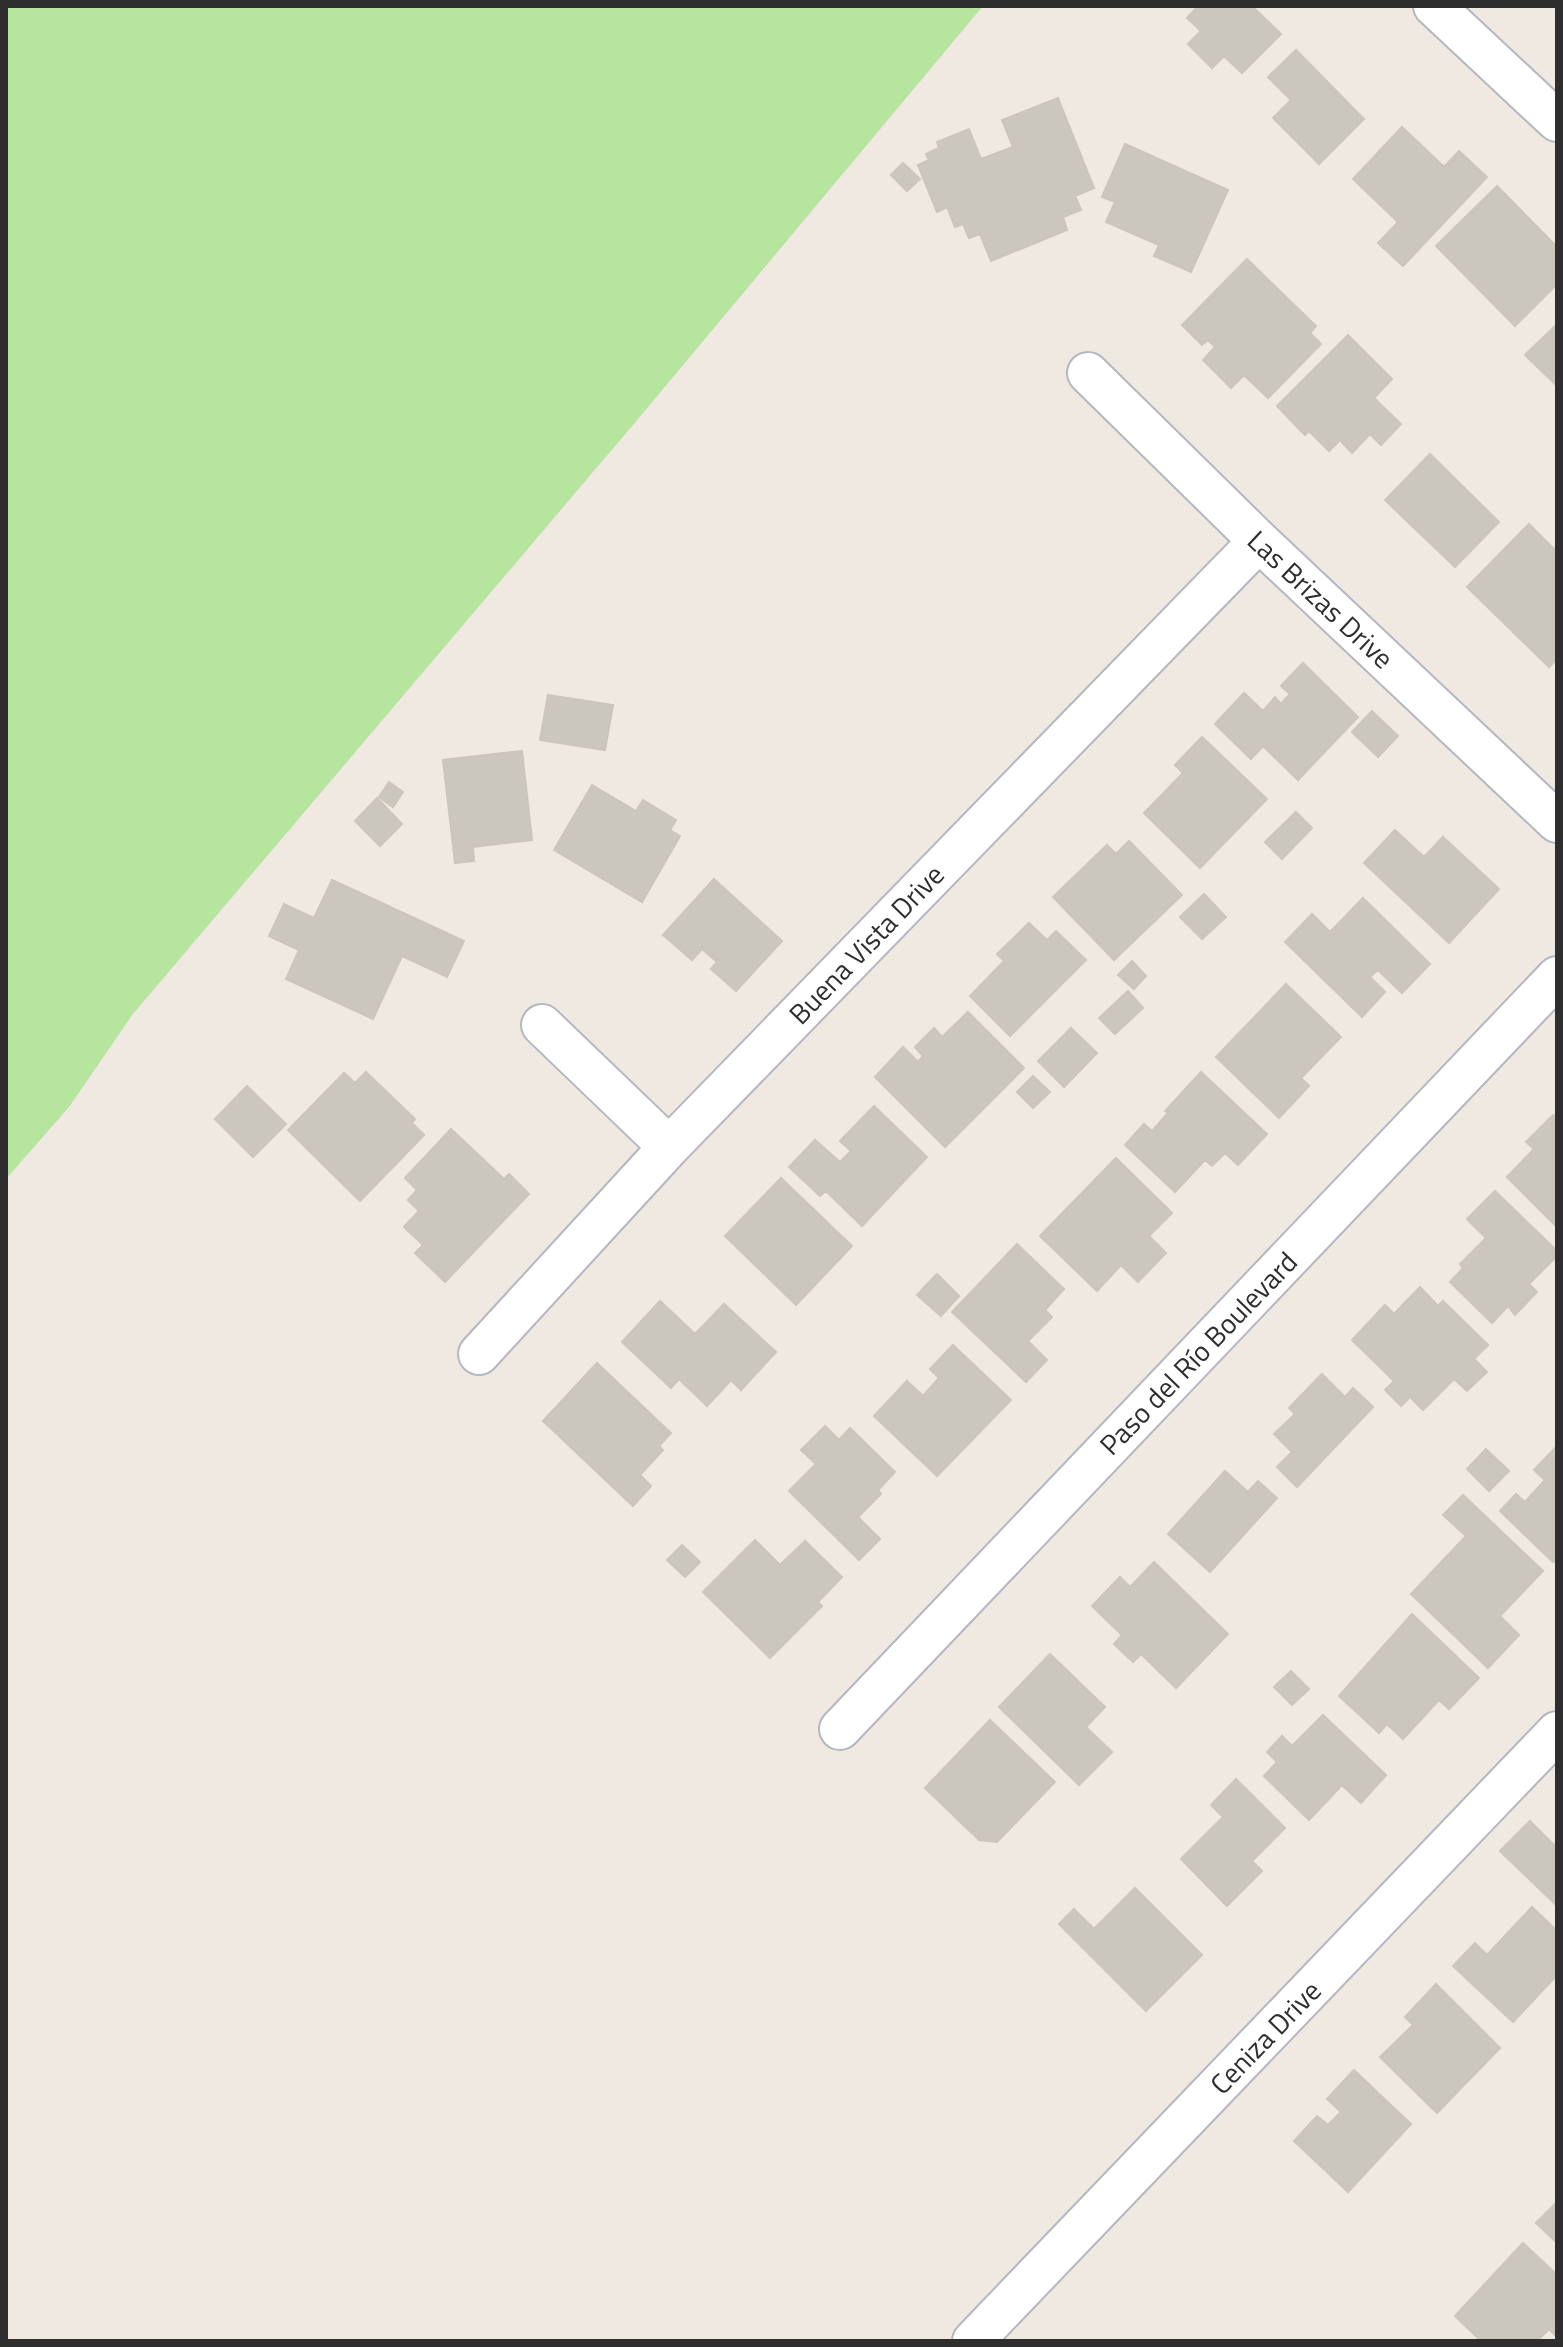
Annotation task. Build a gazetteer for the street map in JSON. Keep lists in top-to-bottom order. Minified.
{"streets":{"street":["Las Brizas Drive","Buena Vista Drive","Paso del Río Boulevard","Ceniza Drive"]},"crossings":[["Las Brizas Drive","Buena Vista Drive"]]}
